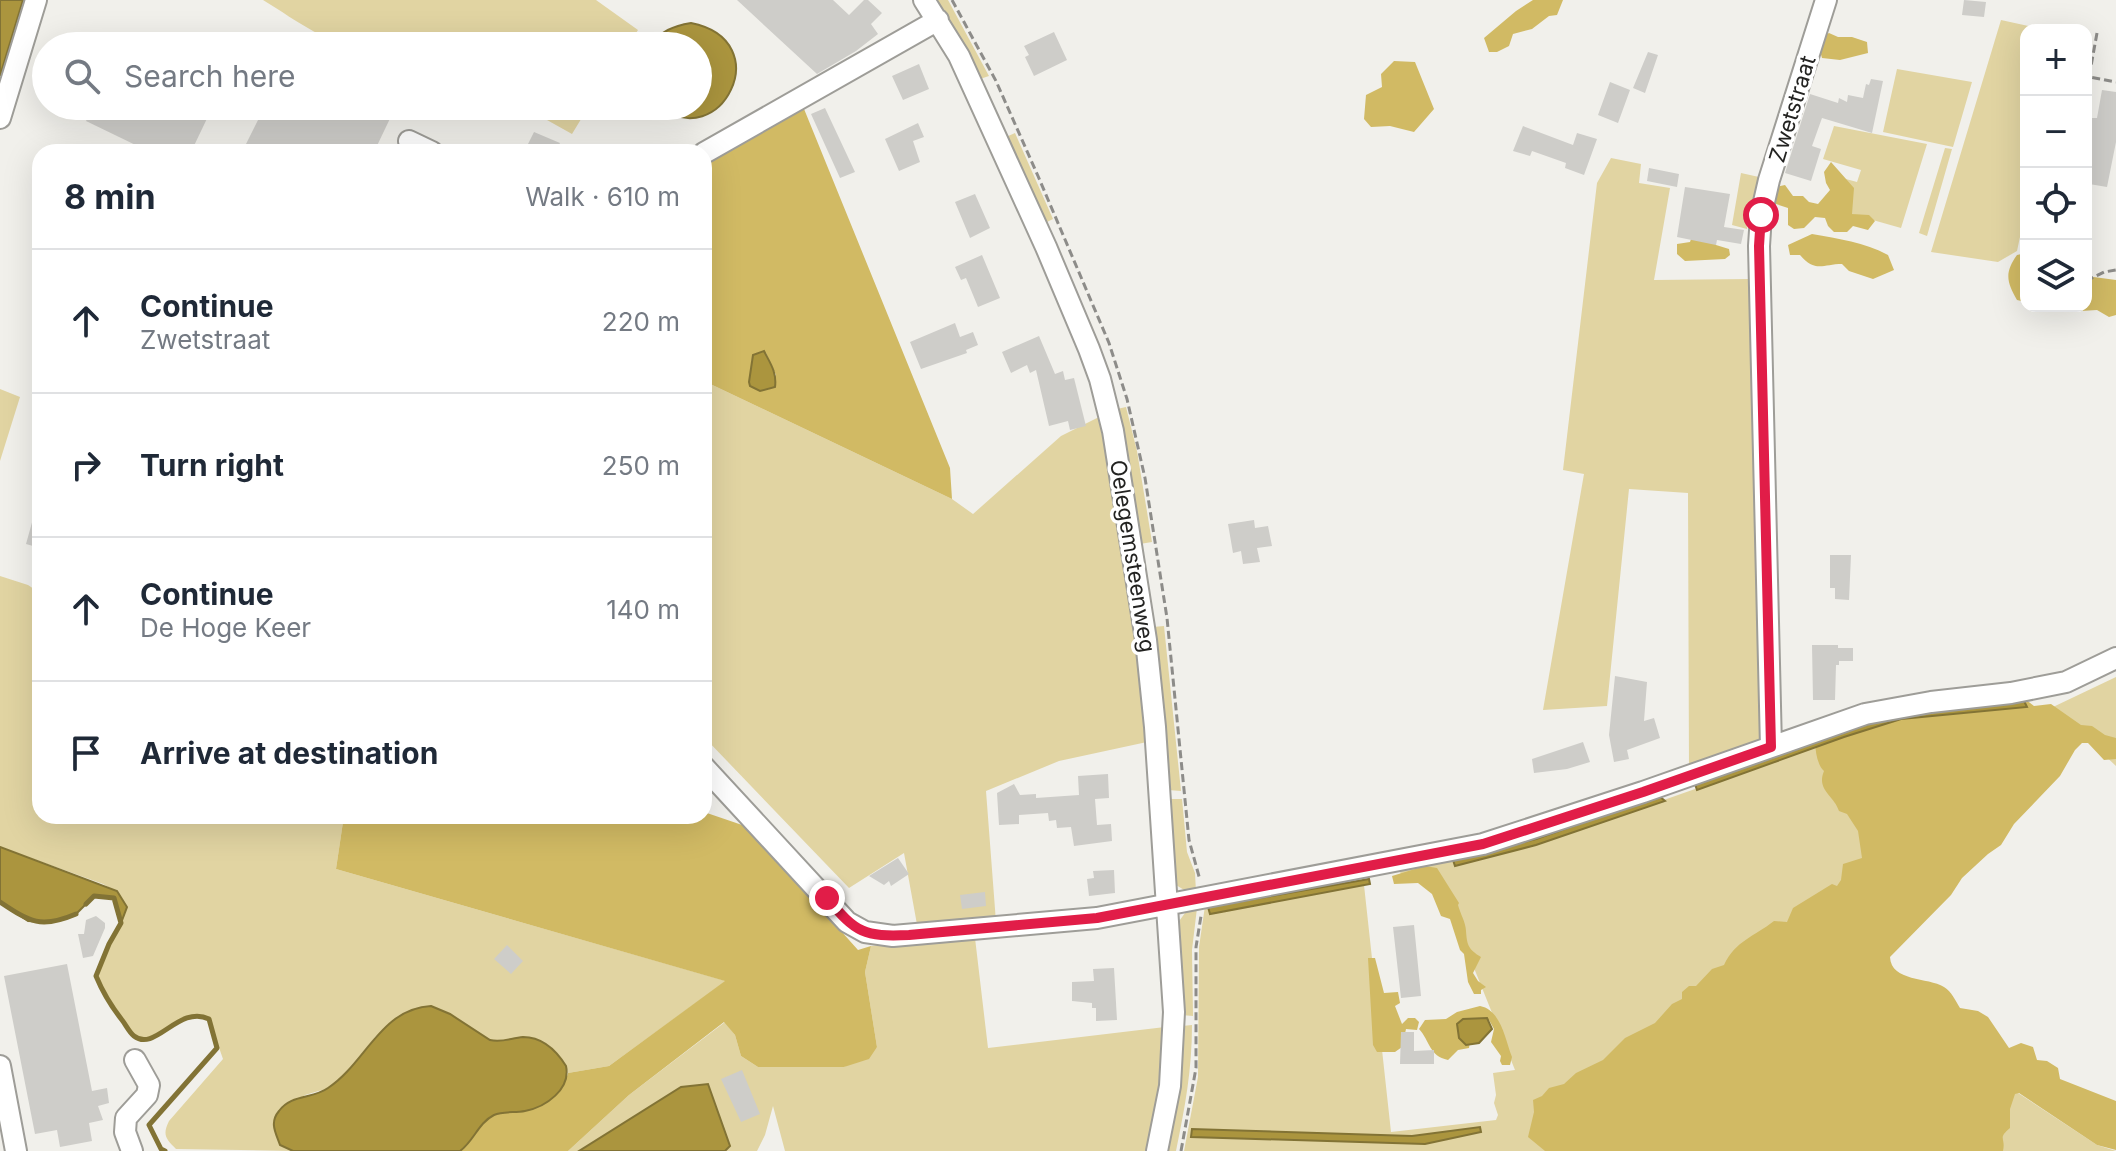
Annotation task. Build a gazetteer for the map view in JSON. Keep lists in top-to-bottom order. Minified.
{"streets":{"street":["Zwetstraat","Oelegemsteenweg"]},"page":{"map_buttons":["+","−"],"search":"Search here","heading":["8 min","Walk · 610 m"],"list":[["Continue","Zwetstraat","220 m"],["Turn right","250 m"],["Continue","De Hoge Keer","140 m"],"Arrive at destination"]}}
